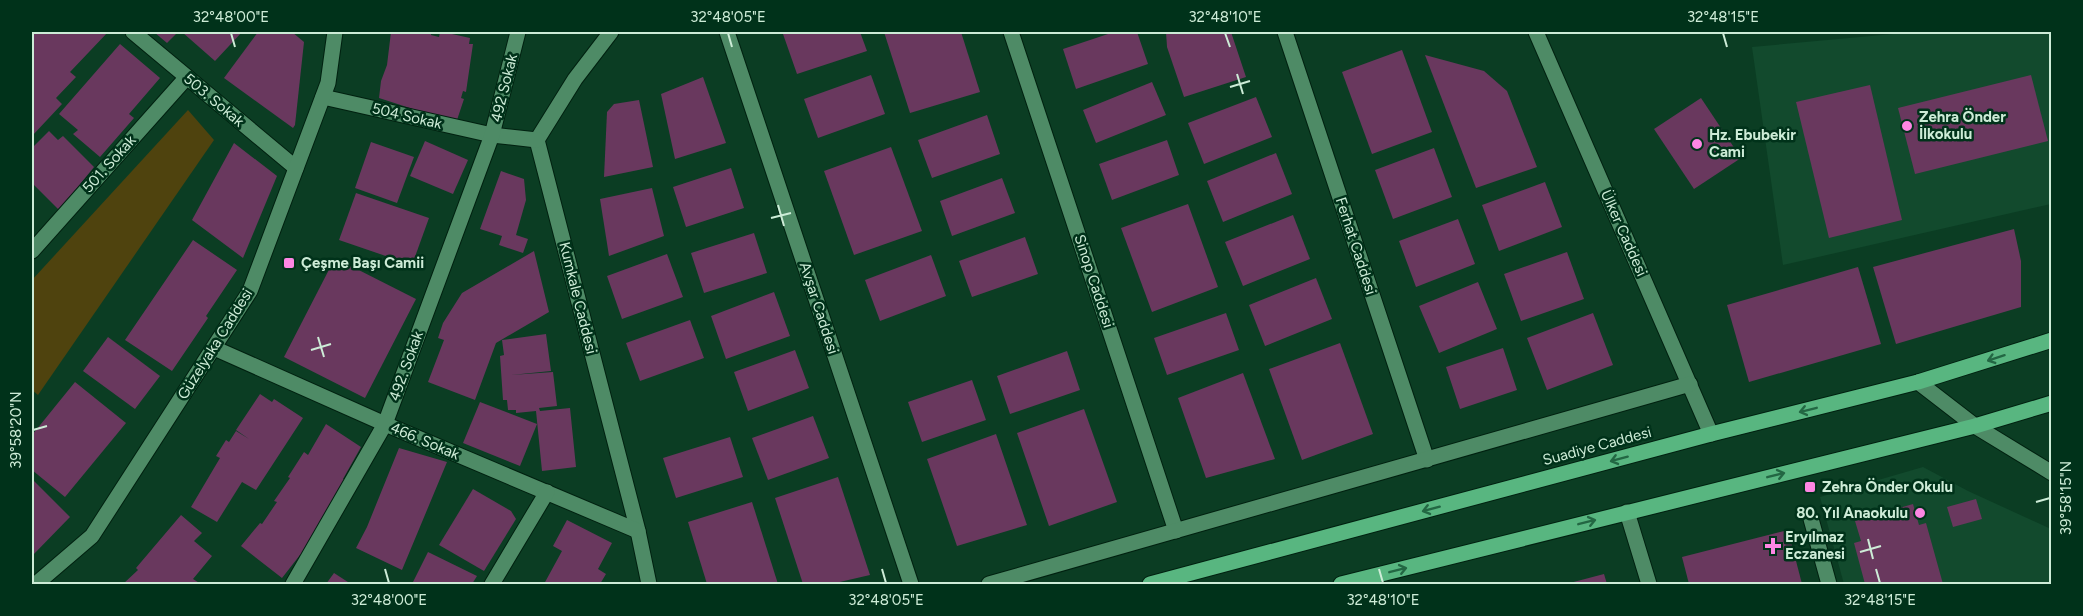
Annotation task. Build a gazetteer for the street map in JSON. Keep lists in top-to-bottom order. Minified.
{"streets":{"main road":["Suadiye Caddesi"],"street":["492 Sokak","503. Sokak","504 Sokak","501. Sokak","Ülker Caddesi","Ferhat Caddesi","Sinop Caddesi","Kumkale Caddesi","Avşar Caddesi","Güzelyaka Caddesi","492. Sokak","466. Sokak"]},"crossings":[["492 Sokak","504 Sokak"],["492 Sokak","Kumkale Caddesi"],["492 Sokak","492. Sokak"],["503. Sokak","501. Sokak"],["503. Sokak","Güzelyaka Caddesi"],["504 Sokak","Güzelyaka Caddesi"],["504 Sokak","492. Sokak"],["Ülker Caddesi","Suadiye Caddesi"],["Kumkale Caddesi","466. Sokak"],["Güzelyaka Caddesi","466. Sokak"],["492. Sokak","466. Sokak"]],"places":{"other":["Zehra Önder İlkokulu","Hz. Ebubekir Cami","80. Yıl Anaokulu"],"transit":["Çeşme Başı Camii","Zehra Önder Okulu"],"health":["Eryılmaz Eczanesi"]},"coordinates":["32°48'00\"E","32°48'05\"E","32°48'10\"E","32°48'15\"E","39°58'20\"N","39°58'15\"N"]}
